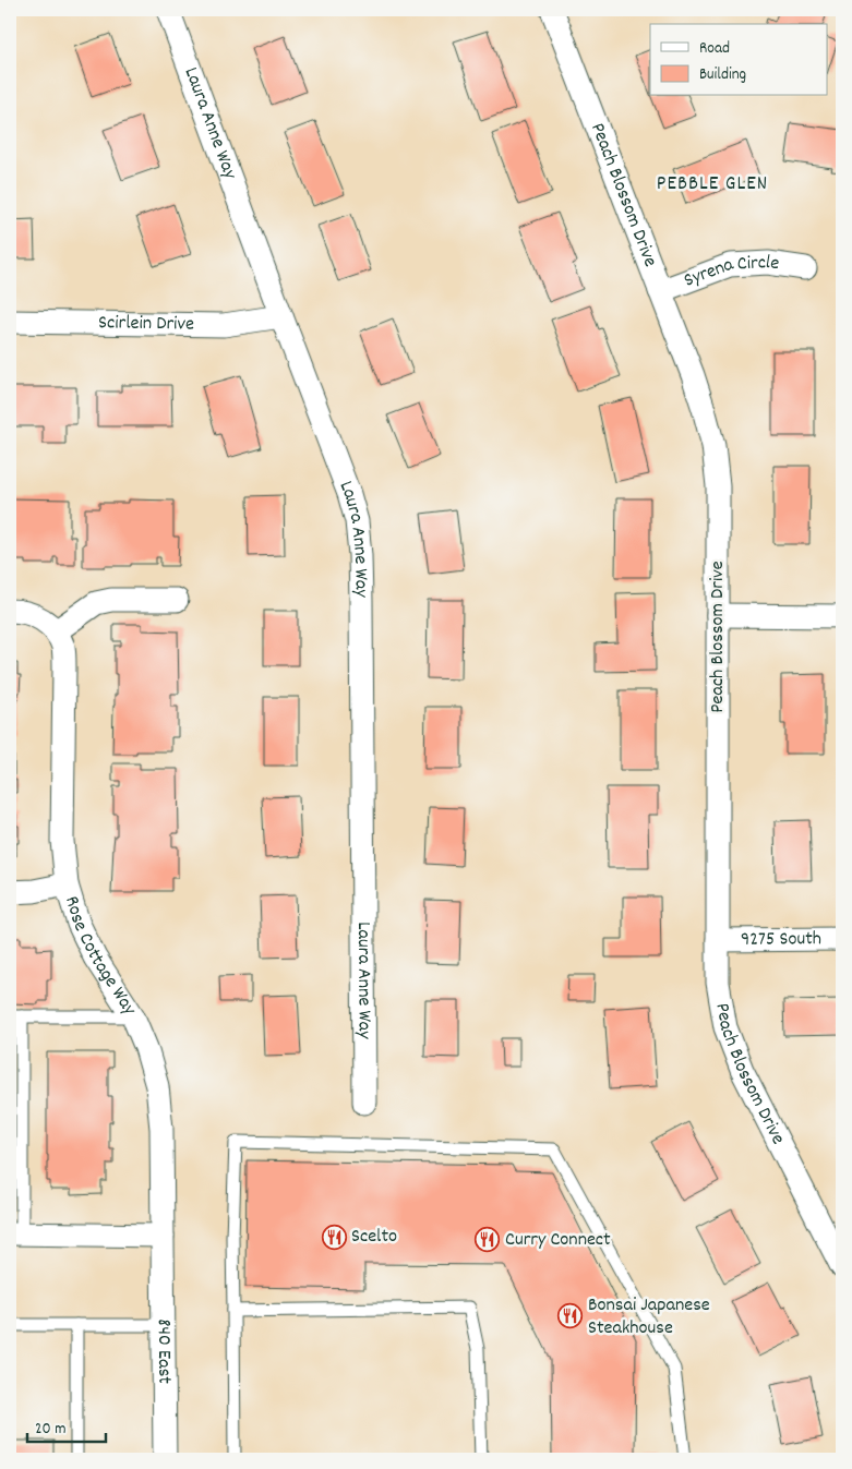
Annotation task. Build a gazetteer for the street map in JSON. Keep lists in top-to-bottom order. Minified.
{"streets":{"street":["Laura Anne Way","Peach Blossom Drive","Syrena Circle","Scirlein Drive","9275 South","Rose Cottage Way","840 East"]},"crossings":[["Laura Anne Way","Scirlein Drive"],["Peach Blossom Drive","Syrena Circle"],["Peach Blossom Drive","9275 South"],["Rose Cottage Way","840 East"]],"districts":["PEBBLE GLEN"],"places":{"restaurant":["Scelto","Curry Connect","Bonsai Japanese Steakhouse"]},"legend":["Road","Building"],"scale_bar":"20 m"}
